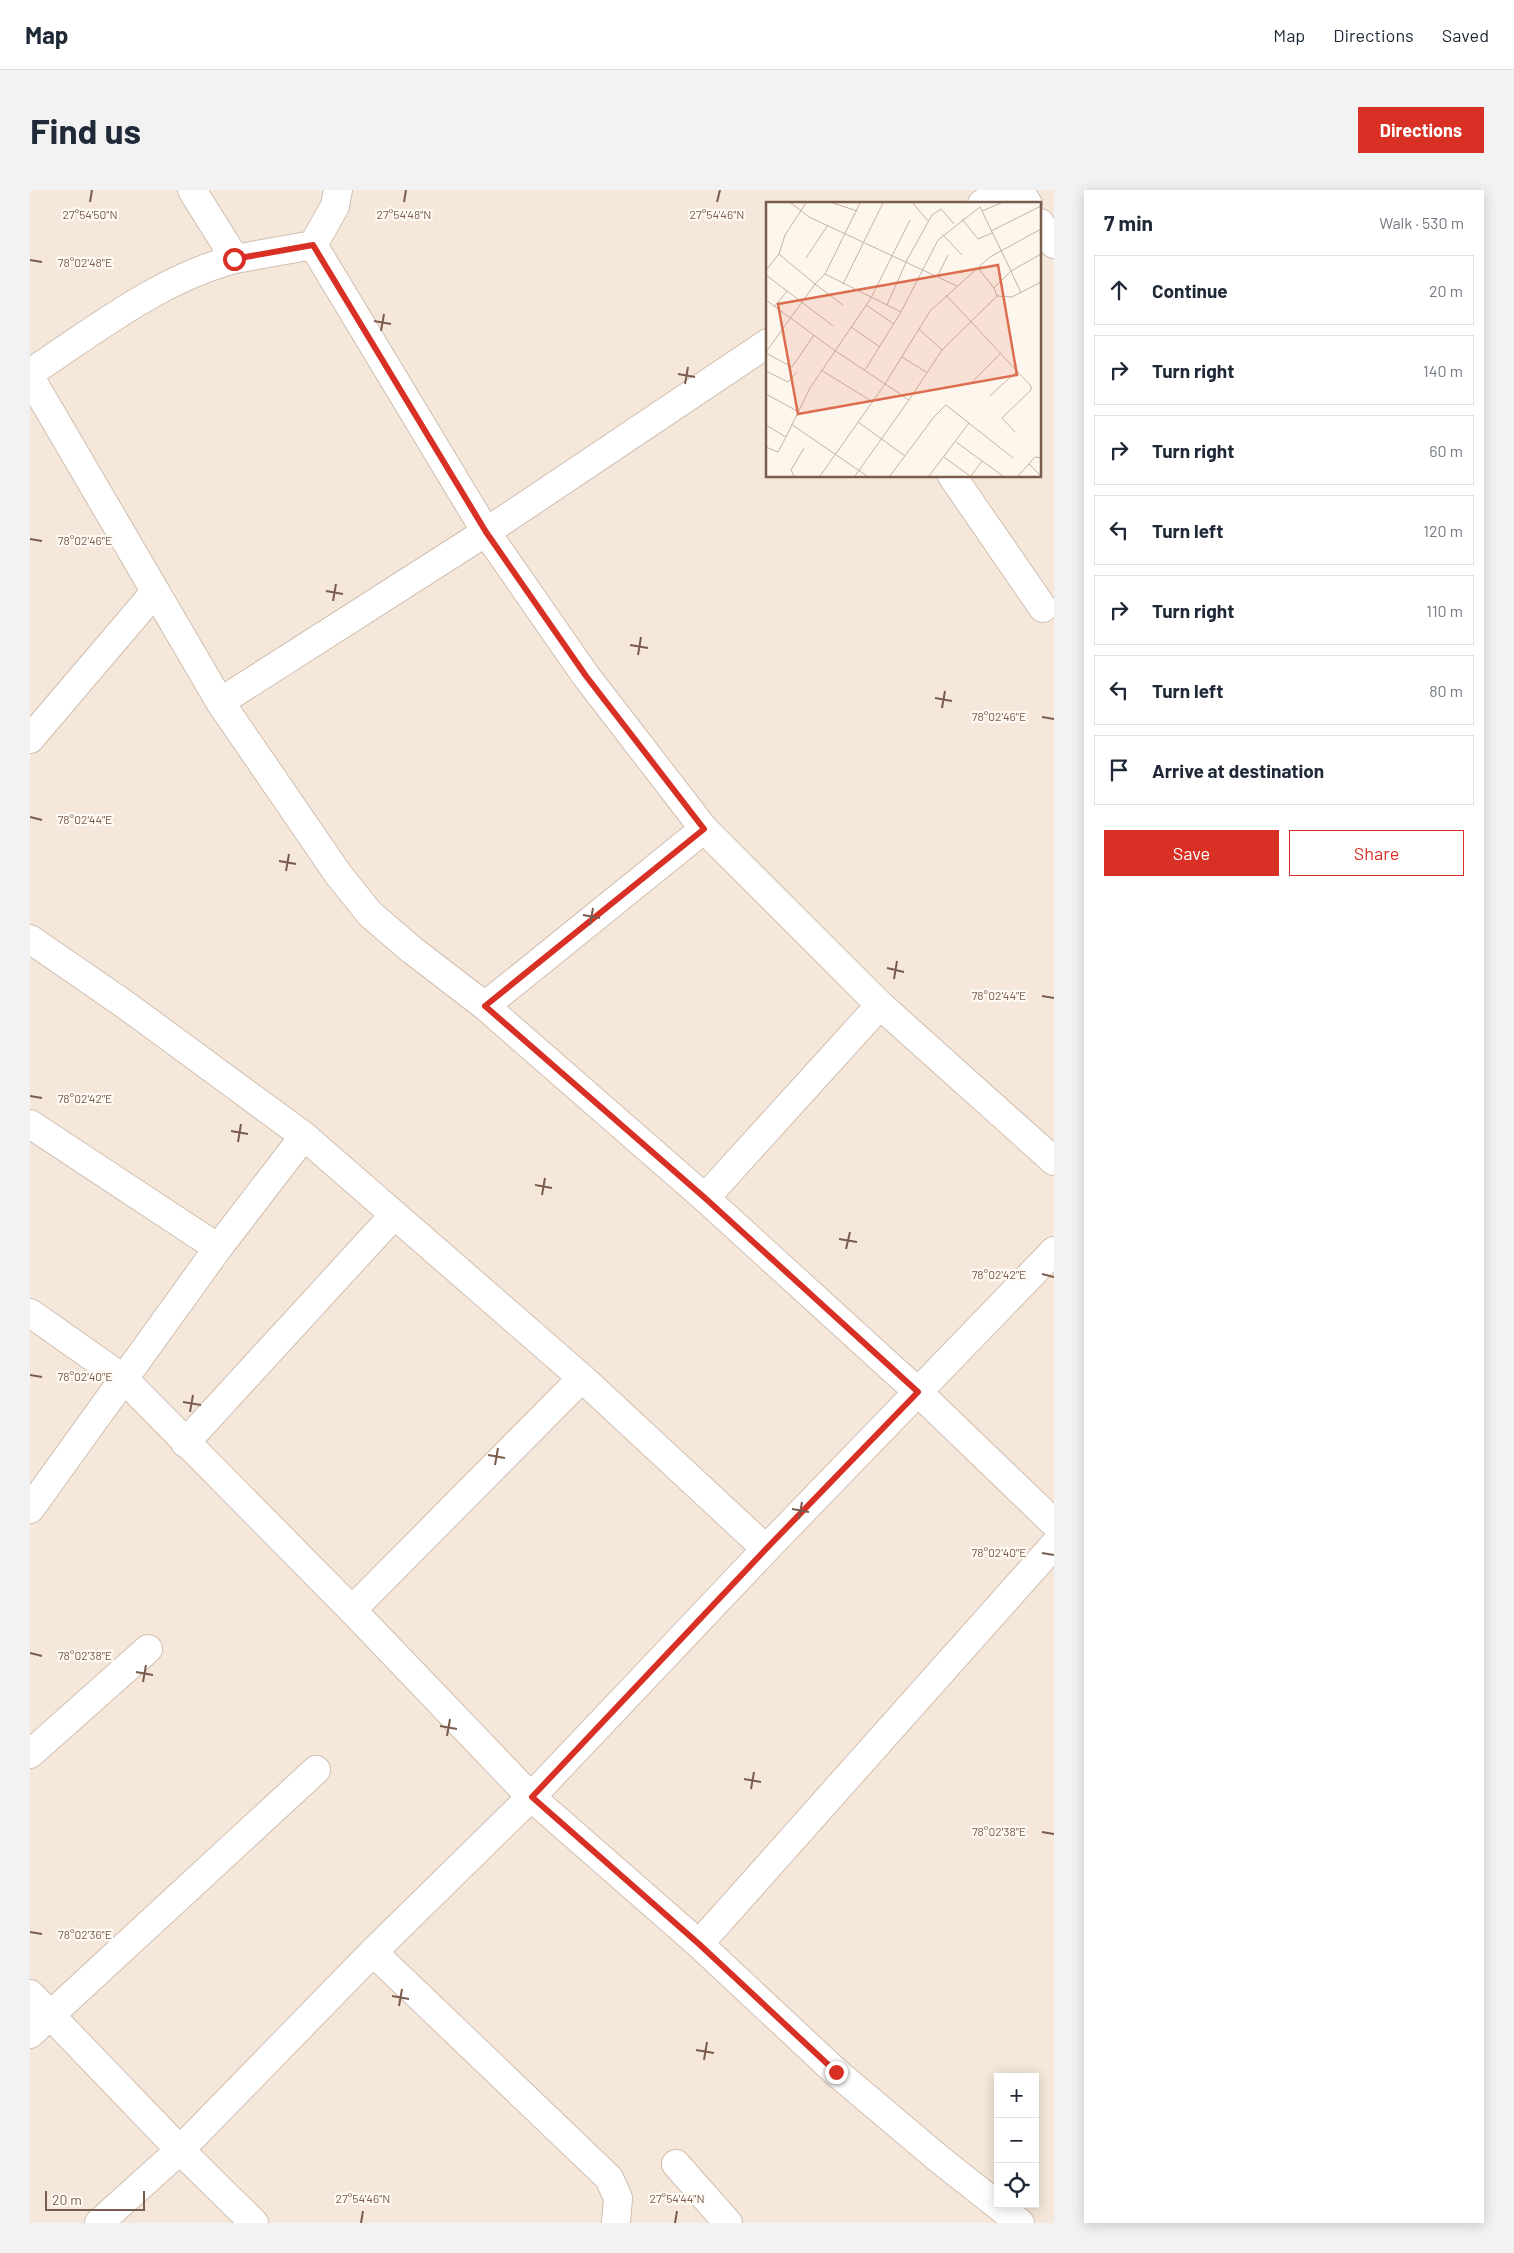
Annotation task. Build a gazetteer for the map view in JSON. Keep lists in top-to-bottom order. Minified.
{"scale_bar":"20 m","page":{"header":"Map","nav":["Map","Directions","Saved"],"buttons":["Directions",["Save","Share"]],"title":"Find us","heading":["7 min","Walk · 530 m"],"list":[["Continue","20 m"],["Turn right","140 m"],["Turn right","60 m"],["Turn left","120 m"],["Turn right","110 m"],["Turn left","80 m"],"Arrive at destination"],"map_buttons":["+","−"],"scale":"20 m"},"coordinates":["27°54'50\"N","27°54'48\"N","27°54'46\"N","78°02'48\"E","78°02'46\"E","78°02'44\"E","78°02'42\"E","78°02'40\"E","78°02'38\"E","78°02'36\"E","27°54'44\"N"]}
